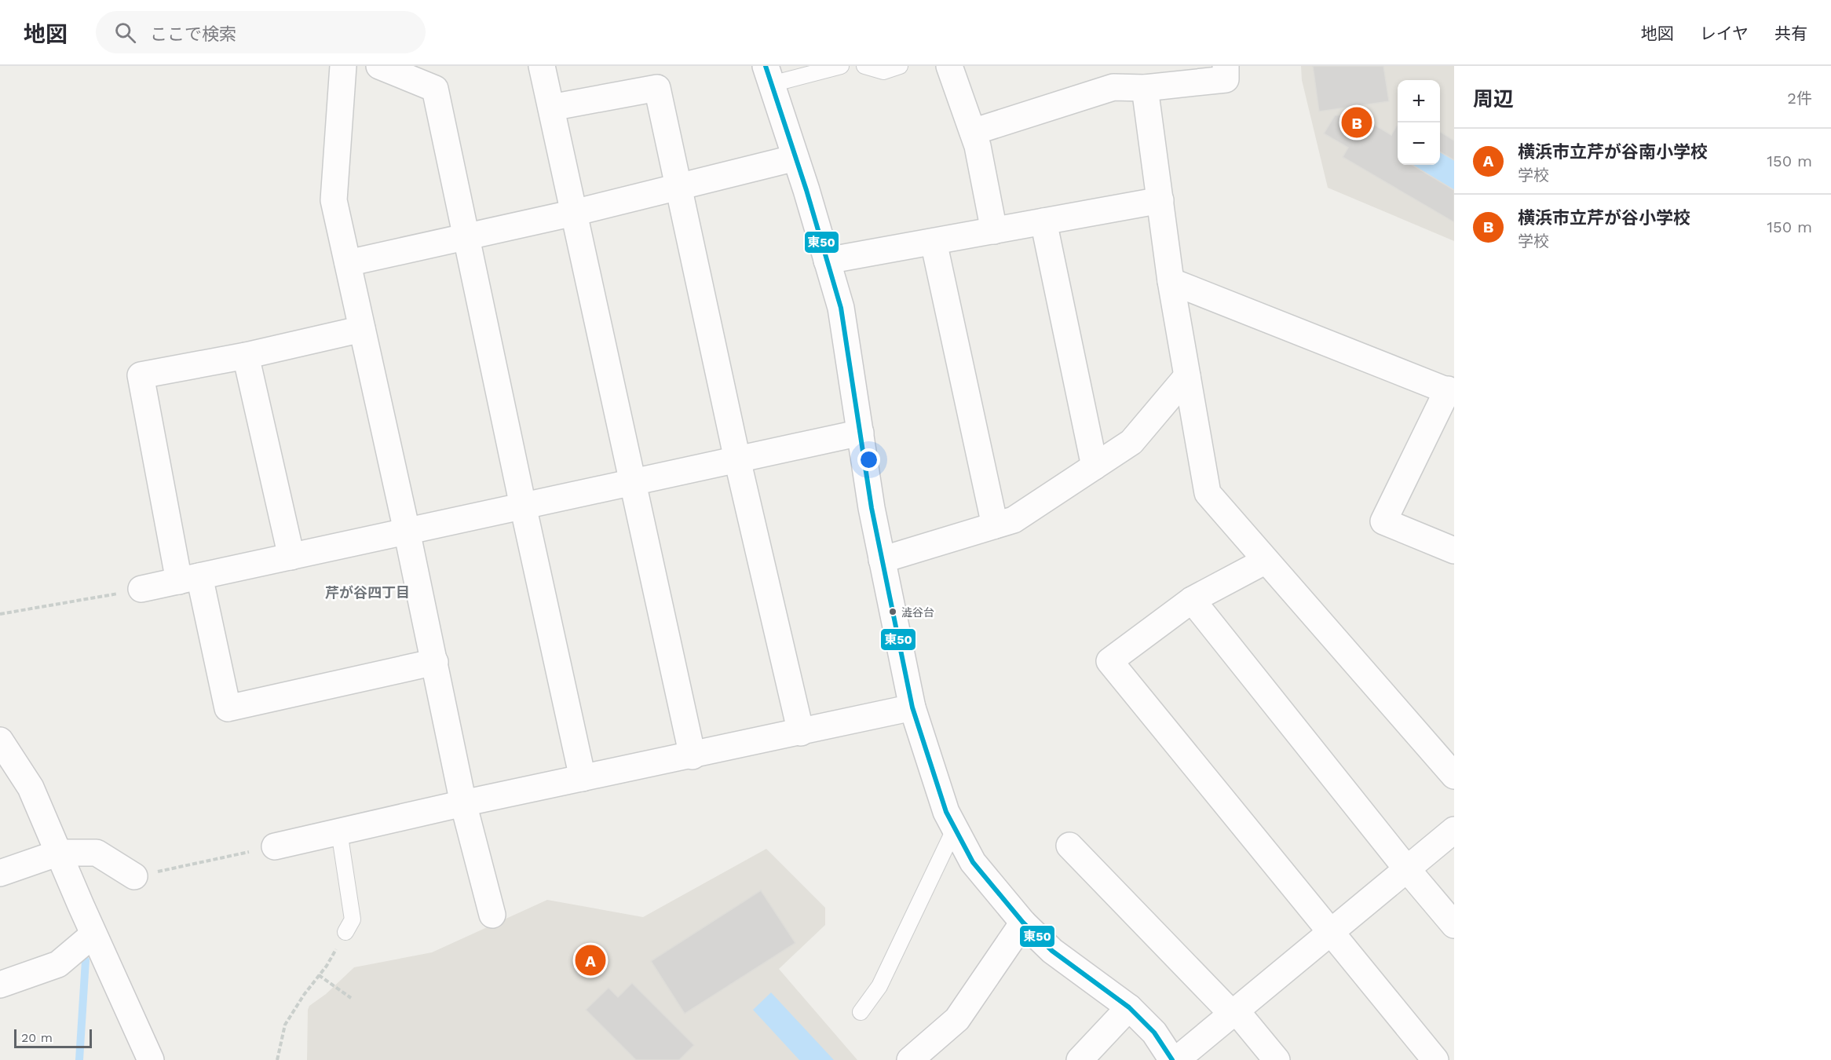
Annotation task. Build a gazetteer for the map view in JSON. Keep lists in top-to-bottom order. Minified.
{"districts":["芹が谷四丁目"],"places":["澁谷台"],"lines":["transit line 東50"],"scale_bar":"20 m","page":{"header":"地図","search":"ここで検索","nav":["地図","レイヤ","共有"],"heading":["周辺","2件"],"map_buttons":["+","−"],"pins":["B","A"],"list":[{"mark":"A","name":"横浜市立芹が谷南小学校","note":"学校","value":"150 m"},{"mark":"B","name":"横浜市立芹が谷小学校","note":"学校","value":"150 m"}],"scale":"20 m"}}
